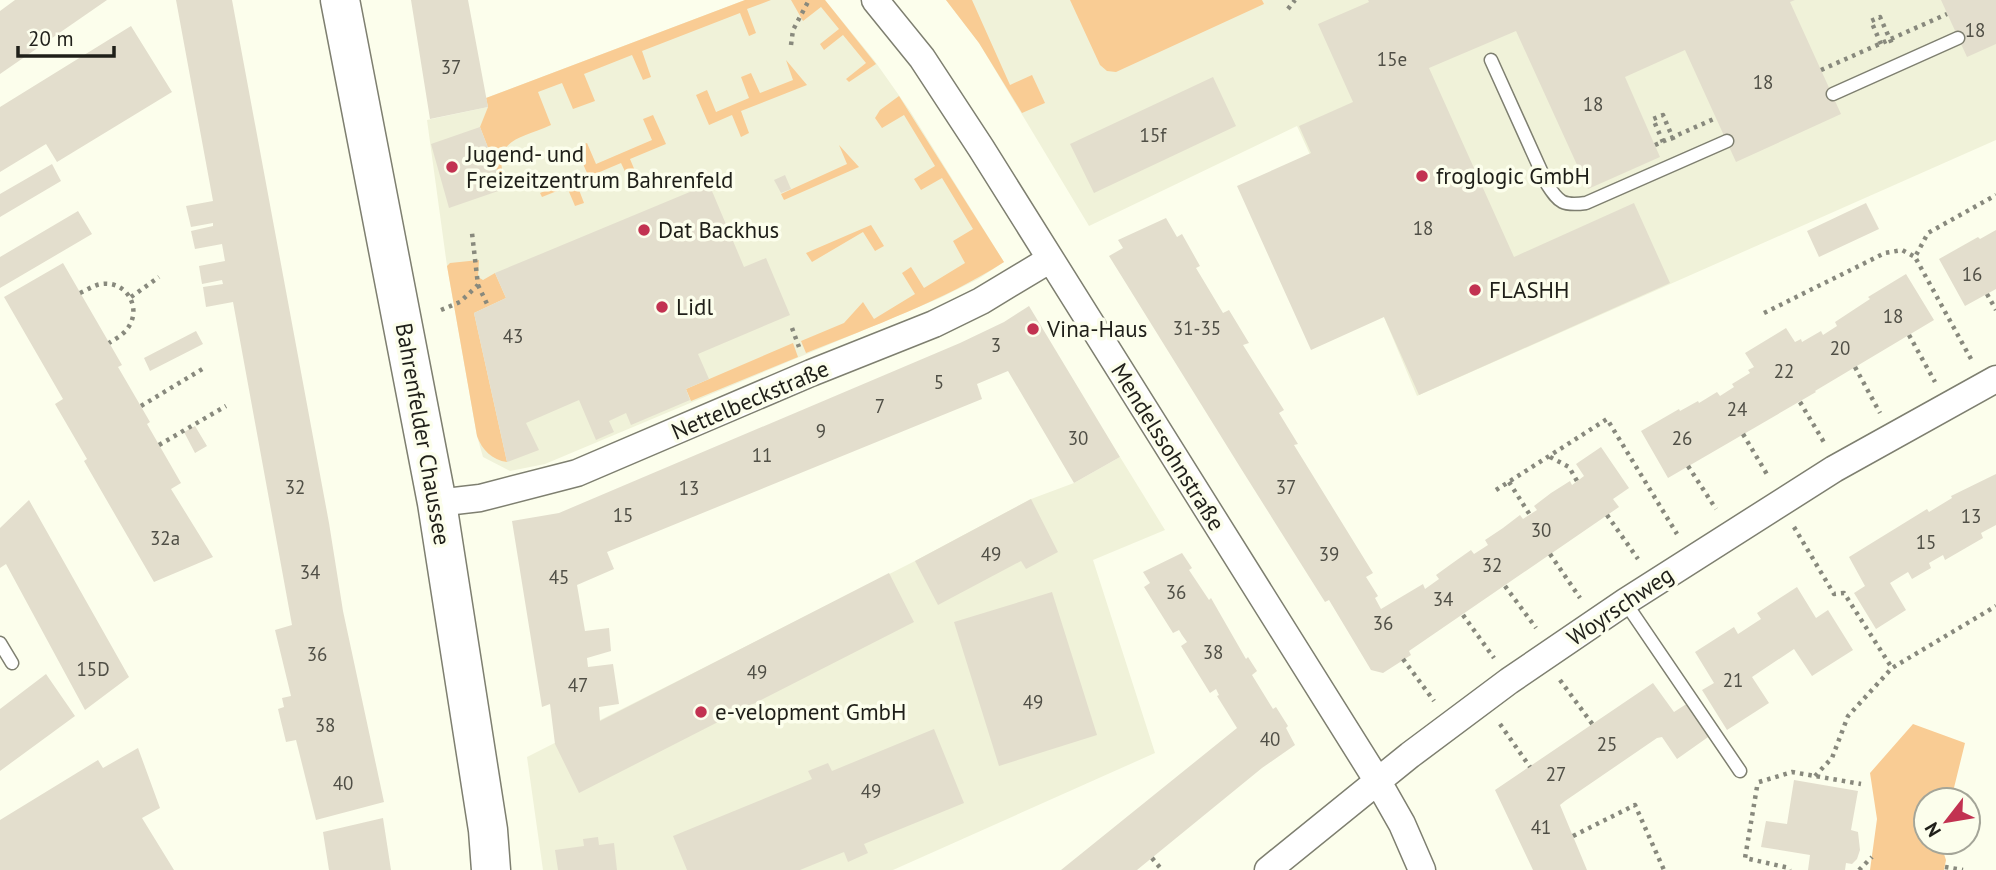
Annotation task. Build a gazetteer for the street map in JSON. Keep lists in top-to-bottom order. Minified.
{"streets":{"main road":["Bahrenfelder Chaussee"],"street":["Nettelbeckstraße","Mendelssohnstraße","Woyrschweg"]},"crossings":[["Nettelbeckstraße","Bahrenfelder Chaussee"],["Nettelbeckstraße","Mendelssohnstraße"],["Mendelssohnstraße","Woyrschweg"]],"places":["Jugend- und Freizeitzentrum Bahrenfeld","froglogic GmbH","Dat Backhus","FLASHH","Lidl","Vina-Haus","e-velopment GmbH"],"house_numbers":["18","15e","37","18","18","15f","18","16","18","31-35","43","3","20","22","5","7","24","9","30","26","11","32","37","13","15","13","30","32a","15","49","39","32","34","45","36","34","36","38","36","15D","49","21","47","49","38","40","25","27","40","49","41"],"scale_bar":"20 m","north":"bottom left"}
